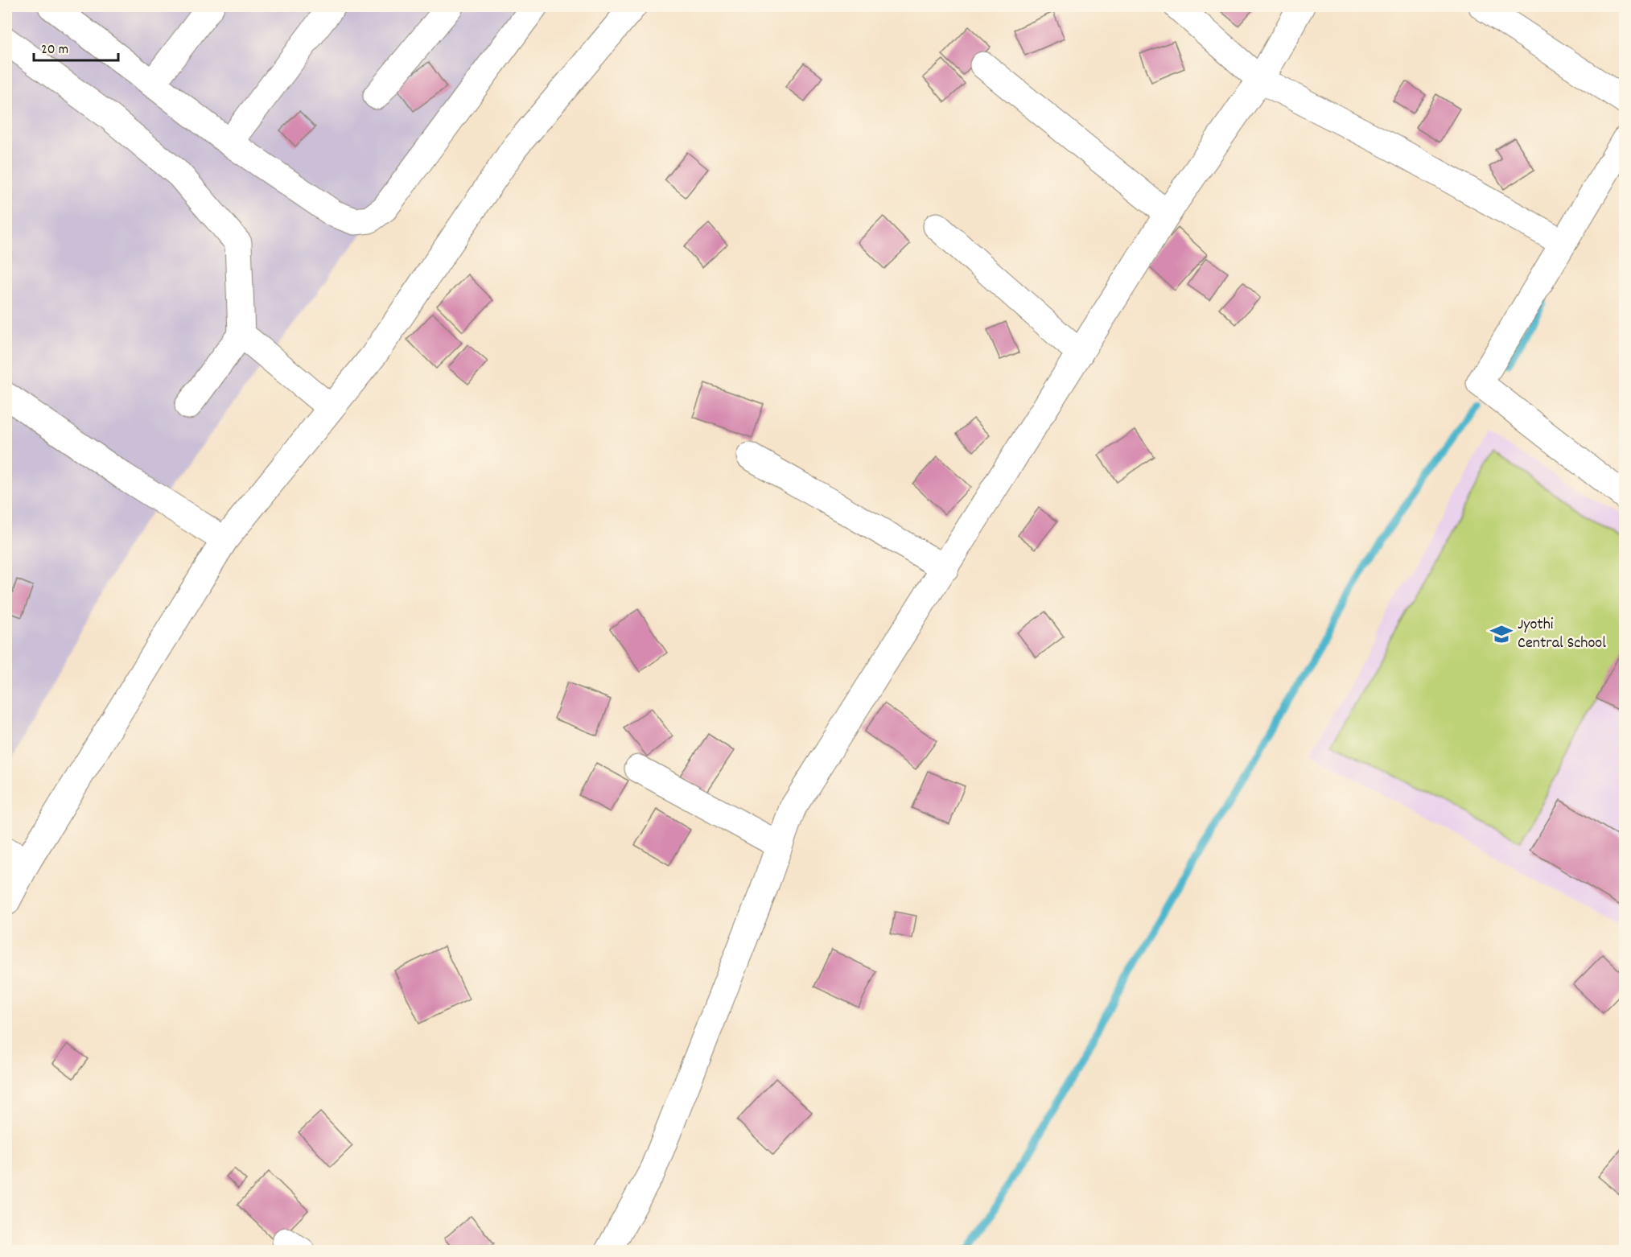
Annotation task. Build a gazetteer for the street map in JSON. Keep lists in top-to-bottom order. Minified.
{"places":{"school or university":["Jyothi Central School"]},"scale_bar":"20 m"}
